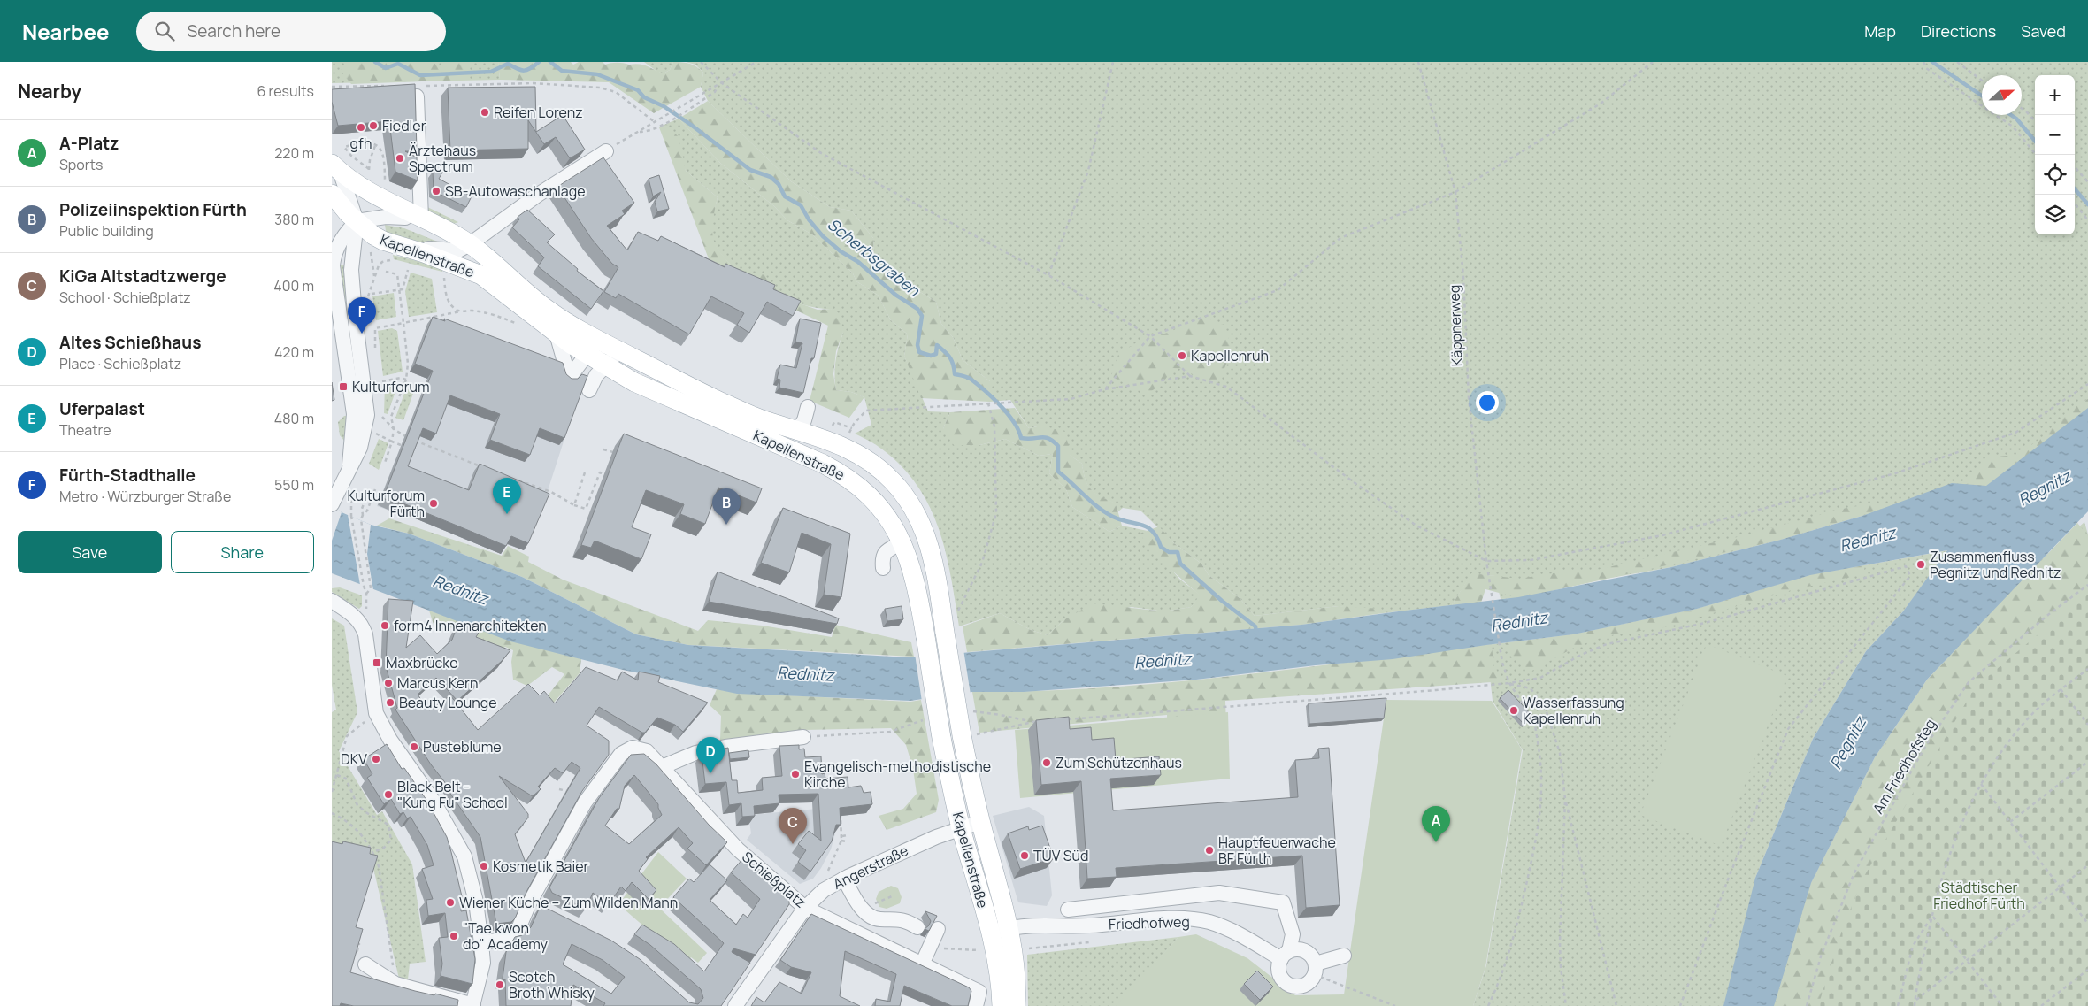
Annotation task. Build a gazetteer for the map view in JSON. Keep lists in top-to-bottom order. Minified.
{"streets":{"main road":["Kapellenstraße"],"street":["Angerstraße","Schießplatz","Friedhofweg"],"path":["Käppnerweg","Am Friedhofsteg"]},"crossings":[["Kapellenstraße","Angerstraße"],["Kapellenstraße","Friedhofweg"],["Angerstraße","Schießplatz"]],"water":["Scherbsgraben","Regnitz","Rednitz","Pegnitz"],"parks":["Städtischer Friedhof Fürth"],"places":{"other":["Reifen Lorenz","Fiedler","gfh","Ärztehaus Spectrum","SB-Autowaschanlage","Kapellenruh","Kulturforum Fürth","Zusammenfluss Pegnitz und Rednitz","form4 Innenarchitekten","Marcus Kern","Beauty Lounge","Wasserfassung Kapellenruh","Pusteblume","DKV","Zum Schützenhaus","Evangelisch-methodistische Kirche","Black Belt - \"Kung Fu\" School","Hauptfeuerwache BF Fürth","TÜV Süd","Kosmetik Baier","Wiener Küche – Zum Wilden Mann","\"Tae kwon do\" Academy","Scotch Broth Whisky"],"transit":["Kulturforum","Maxbrücke"]},"north":"right","page":{"header":"Nearbee","search":"Search here","nav":["Map","Directions","Saved"],"heading":["Nearby","6 results"],"map_buttons":["+","−"],"list":[{"mark":"A","name":"A-Platz","note":"Sports","value":"220 m"},{"mark":"B","name":"Polizeiinspektion Fürth","note":"Public building","value":"380 m"},{"mark":"C","name":"KiGa Altstadtzwerge","note":"School · Schießplatz","value":"400 m"},{"mark":"D","name":"Altes Schießhaus","note":"Place · Schießplatz","value":"420 m"},{"mark":"E","name":"Uferpalast","note":"Theatre","value":"480 m"},{"mark":"F","name":"Fürth-Stadthalle","note":"Metro · Würzburger Straße","value":"550 m"}],"pins":["F","E","B","D","A","C"],"buttons":["Save","Share"]}}
